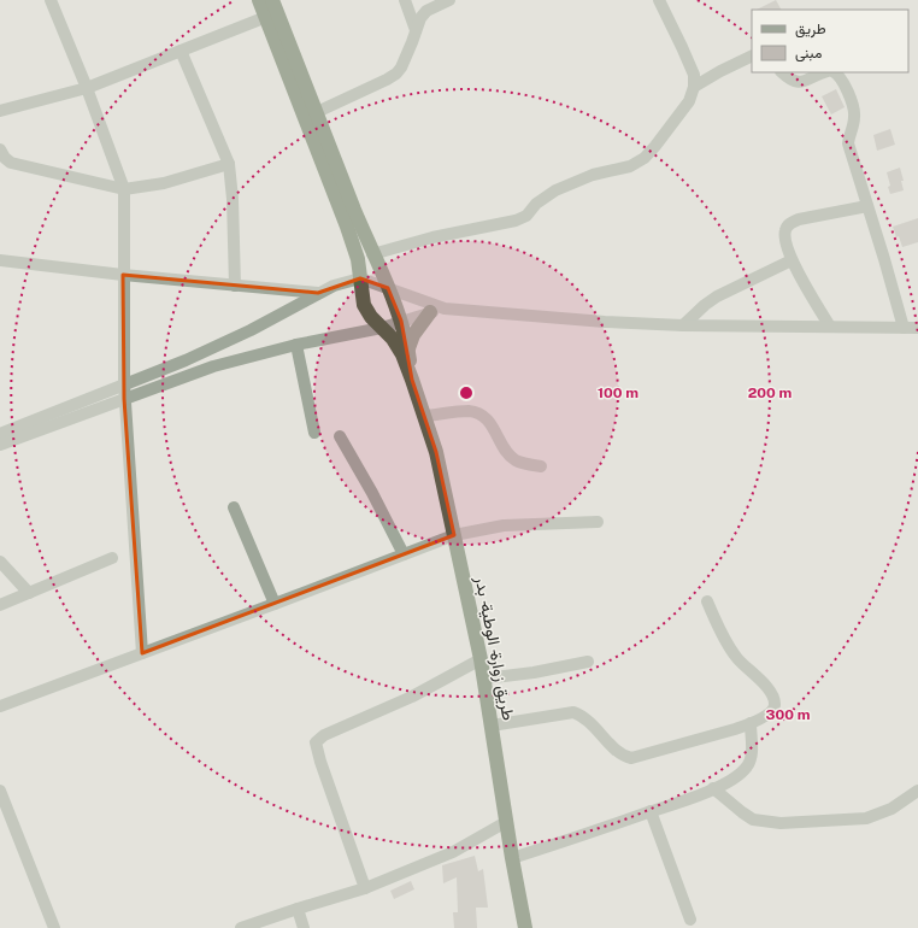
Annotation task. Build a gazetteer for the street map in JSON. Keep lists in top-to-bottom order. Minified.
{"streets":{"highway":["طريق زوارة- الوطية- بدر"]},"legend":["طريق","مبنى"],"rings":["100 m","200 m","300 m"]}
